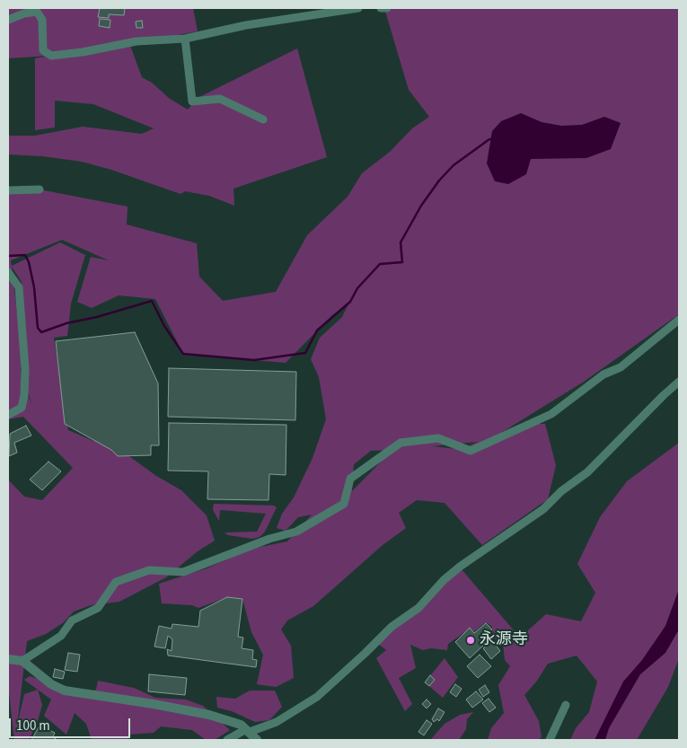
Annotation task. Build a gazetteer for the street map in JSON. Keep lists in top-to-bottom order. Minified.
{"places":["永源寺"],"scale_bar":"100 m"}
